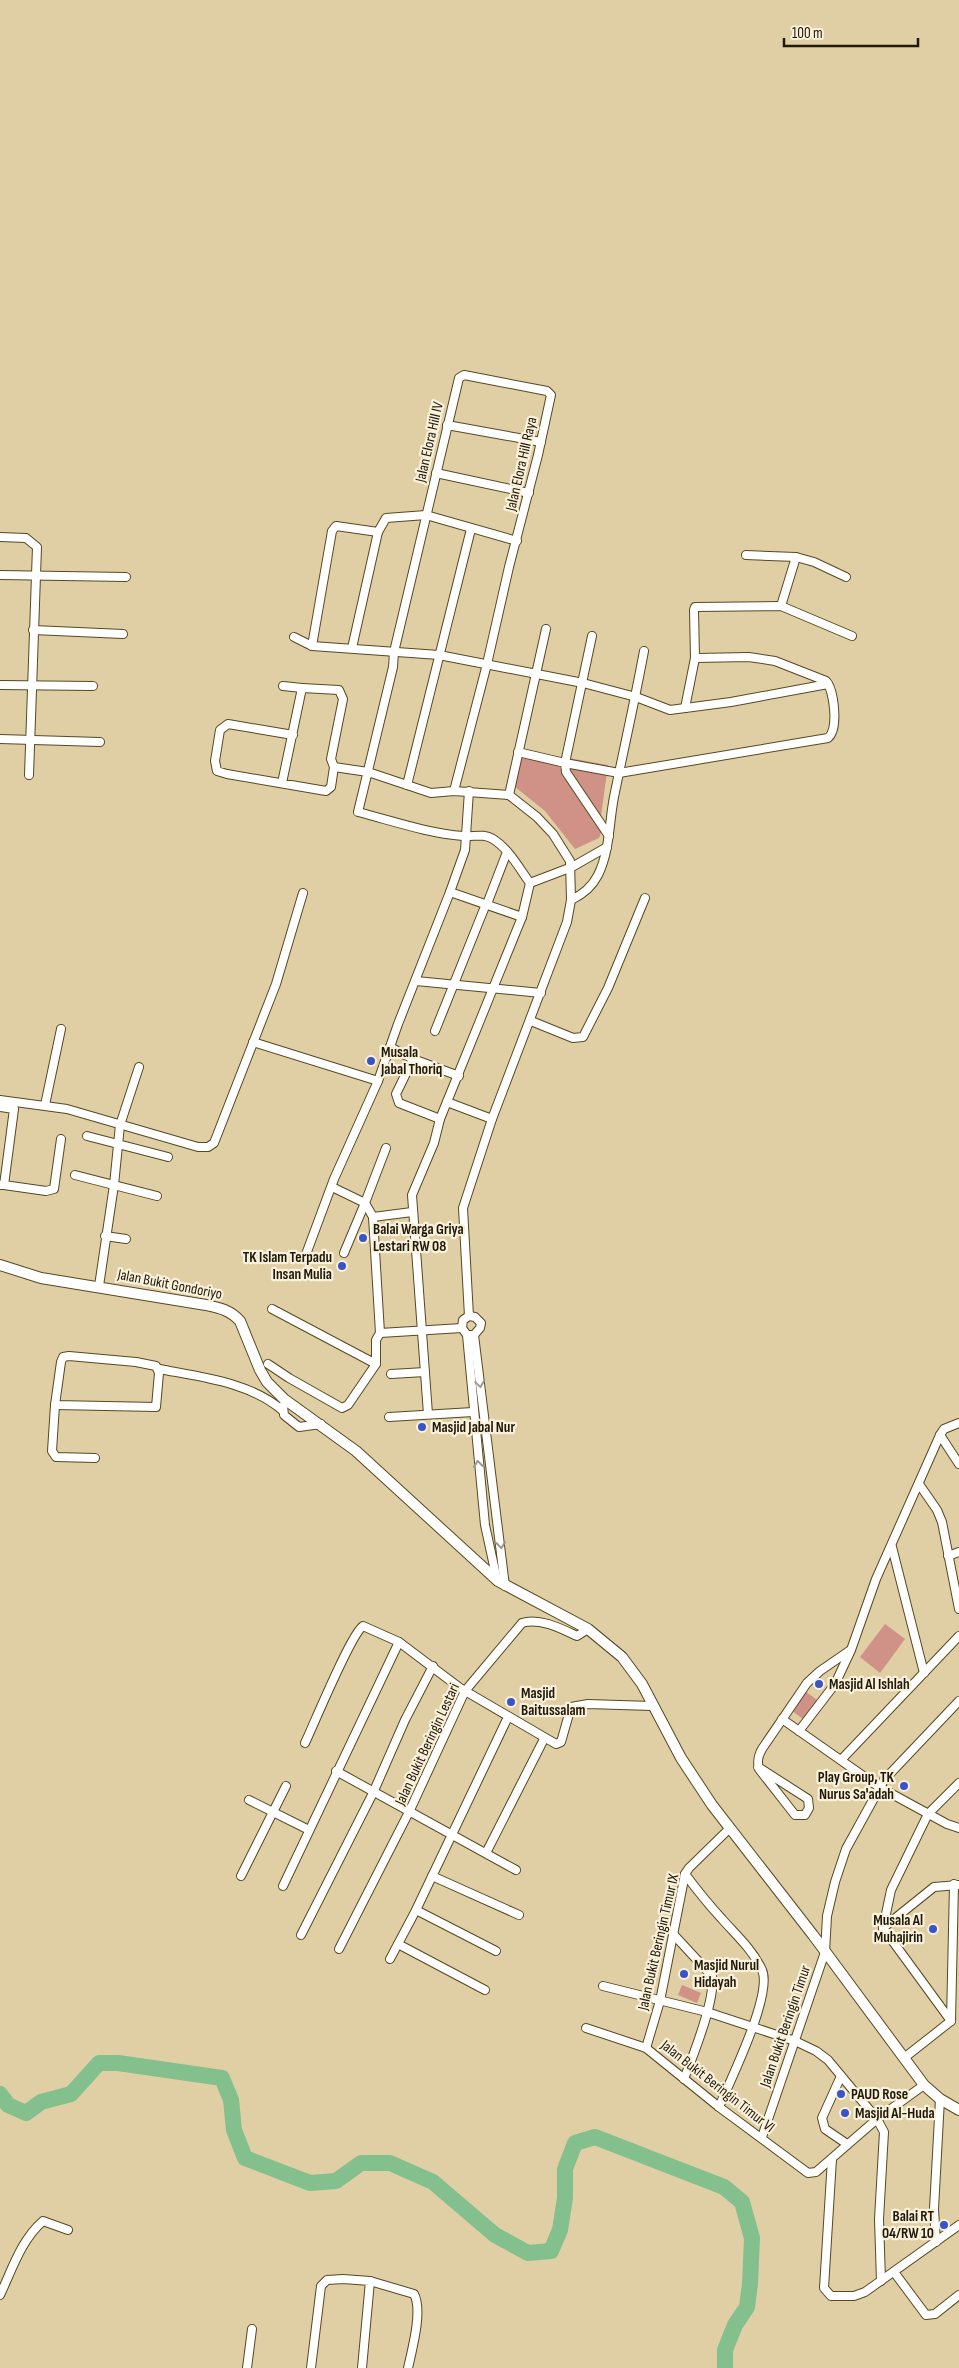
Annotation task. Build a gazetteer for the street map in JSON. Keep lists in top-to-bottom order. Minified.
{"streets":{"street":["Jalan Elora Hill IV","Jalan Elora Hill Raya","Jalan Bukit Gondoriyo","Jalan Bukit Beringin Lestari","Jalan Bukit Beringin Timur IX","Jalan Bukit Beringin Timur","Jalan Bukit Beringin Timur VI"]},"crossings":[["Jalan Elora Hill IV","Jalan Elora Hill Raya"],["Jalan Bukit Gondoriyo","Jalan Bukit Beringin Lestari"],["Jalan Bukit Gondoriyo","Jalan Bukit Beringin Timur IX"],["Jalan Bukit Gondoriyo","Jalan Bukit Beringin Timur"],["Jalan Bukit Beringin Timur IX","Jalan Bukit Beringin Timur VI"],["Jalan Bukit Beringin Timur","Jalan Bukit Beringin Timur VI"]],"places":["Musala Jabal Thoriq","Balai Warga Griya Lestari RW 08","TK Islam Terpadu Insan Mulia","Masjid Jabal Nur","Masjid Al Ishlah","Masjid Baitussalam","Play Group, TK Nurus Sa'adah","Musala Al Muhajirin","Masjid Nurul Hidayah","PAUD Rose","Masjid Al-Huda","Balai RT 04/RW 10"],"scale_bar":"100 m"}
